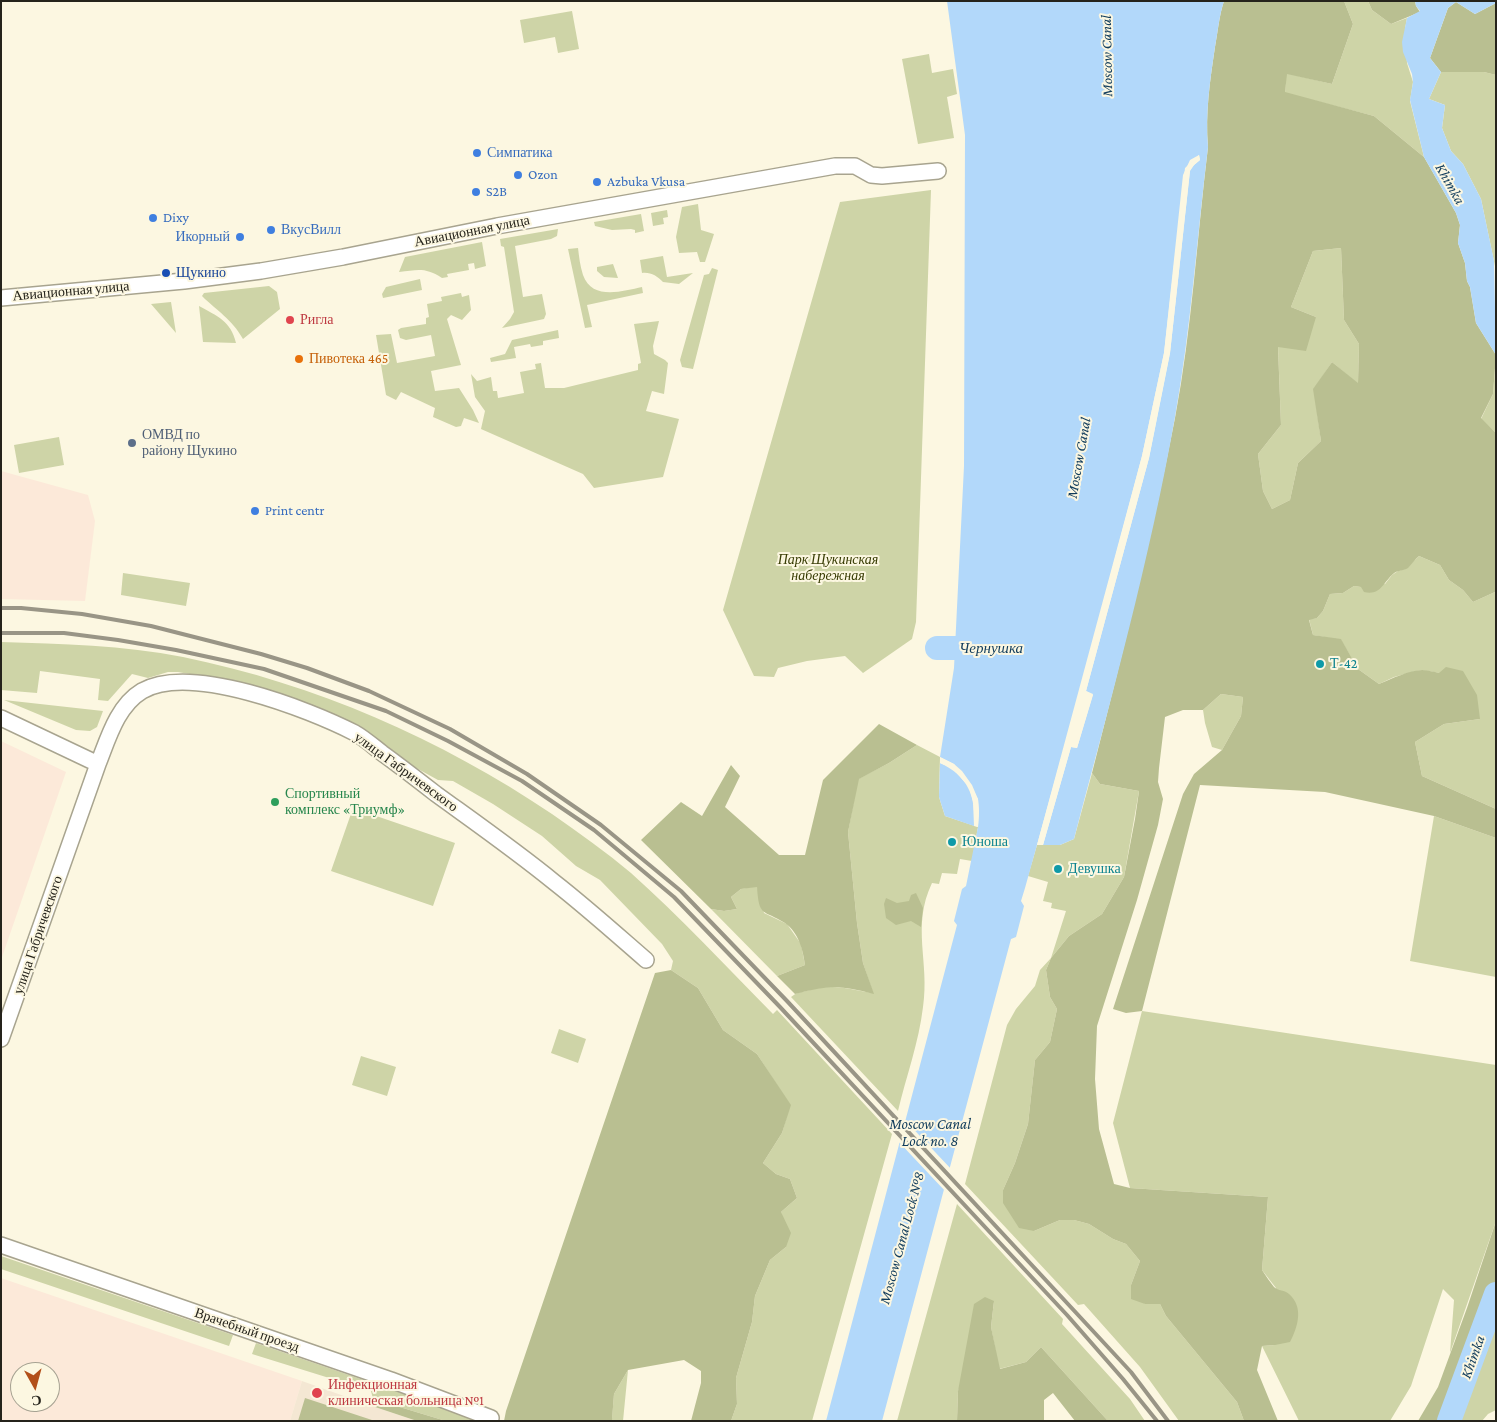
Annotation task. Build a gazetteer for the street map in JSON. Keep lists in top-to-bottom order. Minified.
{"streets":{"street":["Авиационная улица","улица Габричевского","Врачебный проезд"]},"water":["Moscow Canal","Khimka","Чернушка","Moscow Canal Lock no. 8","Moscow Canal Lock №8"],"parks":["Парк Щукинская набережная"],"places":["Симпатика","Ozon","Azbuka Vkusa","S2B","Dixy","ВкусВилл","Икорный","Щукино","Ригла","Пивотека 465","ОМВД по району Щукино","Print centr","Т-42","Спортивный комплекс «Триумф»","Юноша","Девушка","Инфекционная клиническая больница №1"],"north":"bottom"}
